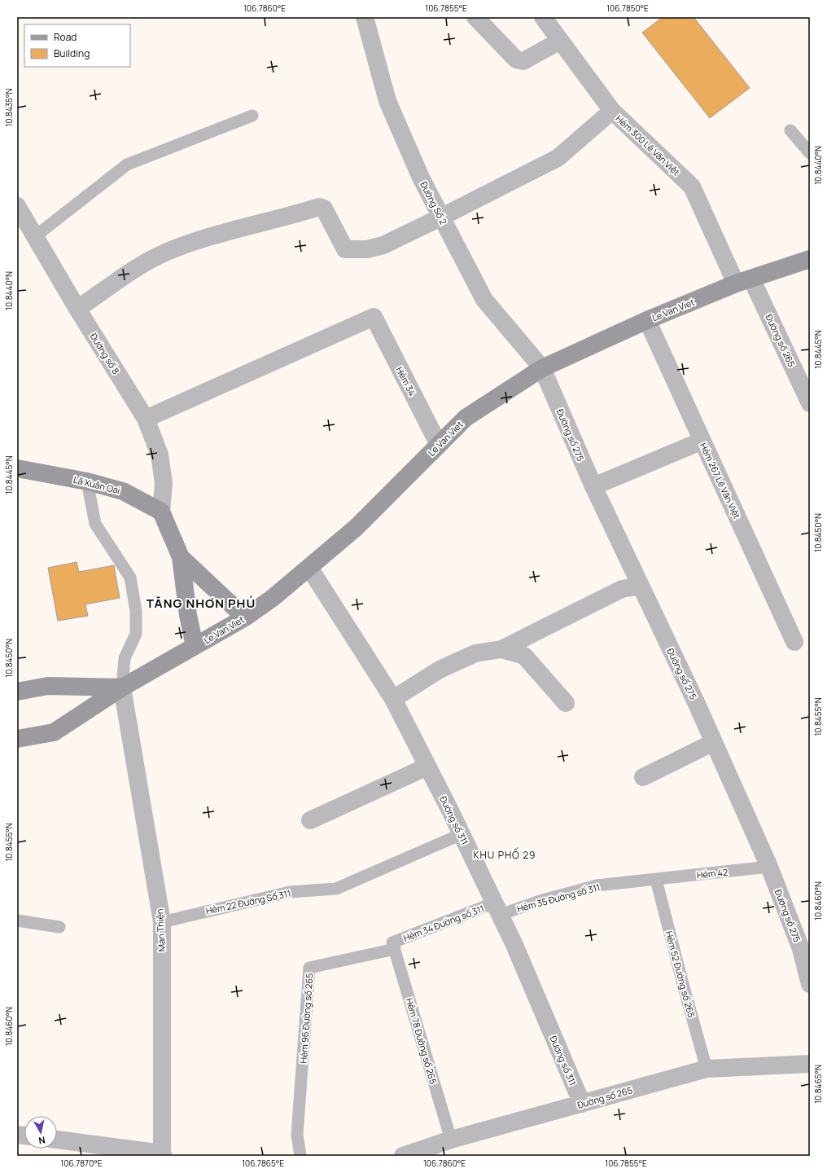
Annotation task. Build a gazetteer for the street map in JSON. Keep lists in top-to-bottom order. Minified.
{"streets":{"main road":["Le Van Viet","Lã Xuân Oai"],"street":["Hẻm 300 Lê Văn Việt","Đường Số 2","Đường số 265","Đường số 8","Hẻm 34","Đường số 275","Hẻm 267 Lê Văn Việt","Đường số 311","Man Thiện"],"lane":["Hẻm 42","Hẻm 35 Đường số 311","Hẻm 22 Đường Số 311","Hẻm 34 Đường số 311","Hẻm 52 Đường số 265","Hẻm 96 Đường số 265","Hẻm 78 Đường số 265"]},"crossings":[["Hẻm 300 Lê Văn Việt","Le Van Viet"],["Hẻm 300 Lê Văn Việt","Đường số 265"],["Đường Số 2","Le Van Viet"],["Đường Số 2","Đường số 275"],["Le Van Viet","Đường số 265"],["Le Van Viet","Hẻm 34"],["Le Van Viet","Đường số 275"],["Le Van Viet","Hẻm 267 Lê Văn Việt"],["Le Van Viet","Đường số 311"],["Le Van Viet","Man Thiện"],["Đường số 265","Đường số 311"],["Đường số 265","Hẻm 52 Đường số 265"],["Đường số 265","Hẻm 78 Đường số 265"],["Đường số 8","Hẻm 34"],["Đường số 8","Lã Xuân Oai"],["Đường số 275","Hẻm 42"],["Đường số 311","Hẻm 35 Đường số 311"],["Đường số 311","Hẻm 22 Đường Số 311"],["Đường số 311","Hẻm 34 Đường số 311"],["Hẻm 42","Hẻm 35 Đường số 311"],["Hẻm 42","Hẻm 52 Đường số 265"],["Hẻm 35 Đường số 311","Hẻm 34 Đường số 311"],["Hẻm 35 Đường số 311","Hẻm 52 Đường số 265"],["Hẻm 22 Đường Số 311","Man Thiện"],["Hẻm 34 Đường số 311","Hẻm 96 Đường số 265"],["Hẻm 34 Đường số 311","Hẻm 78 Đường số 265"],["Hẻm 96 Đường số 265","Hẻm 78 Đường số 265"]],"districts":["TĂNG NHƠN PHÚ","KHU PHỐ 29"],"legend":["Road","Building"],"north":"bottom","coordinates":["106.7860°E","106.7855°E","106.7850°E","10.8435°N","10.8440°N","10.8445°N","10.8450°N","10.8455°N","10.8460°N","10.8465°N","106.7870°E","106.7865°E"]}
